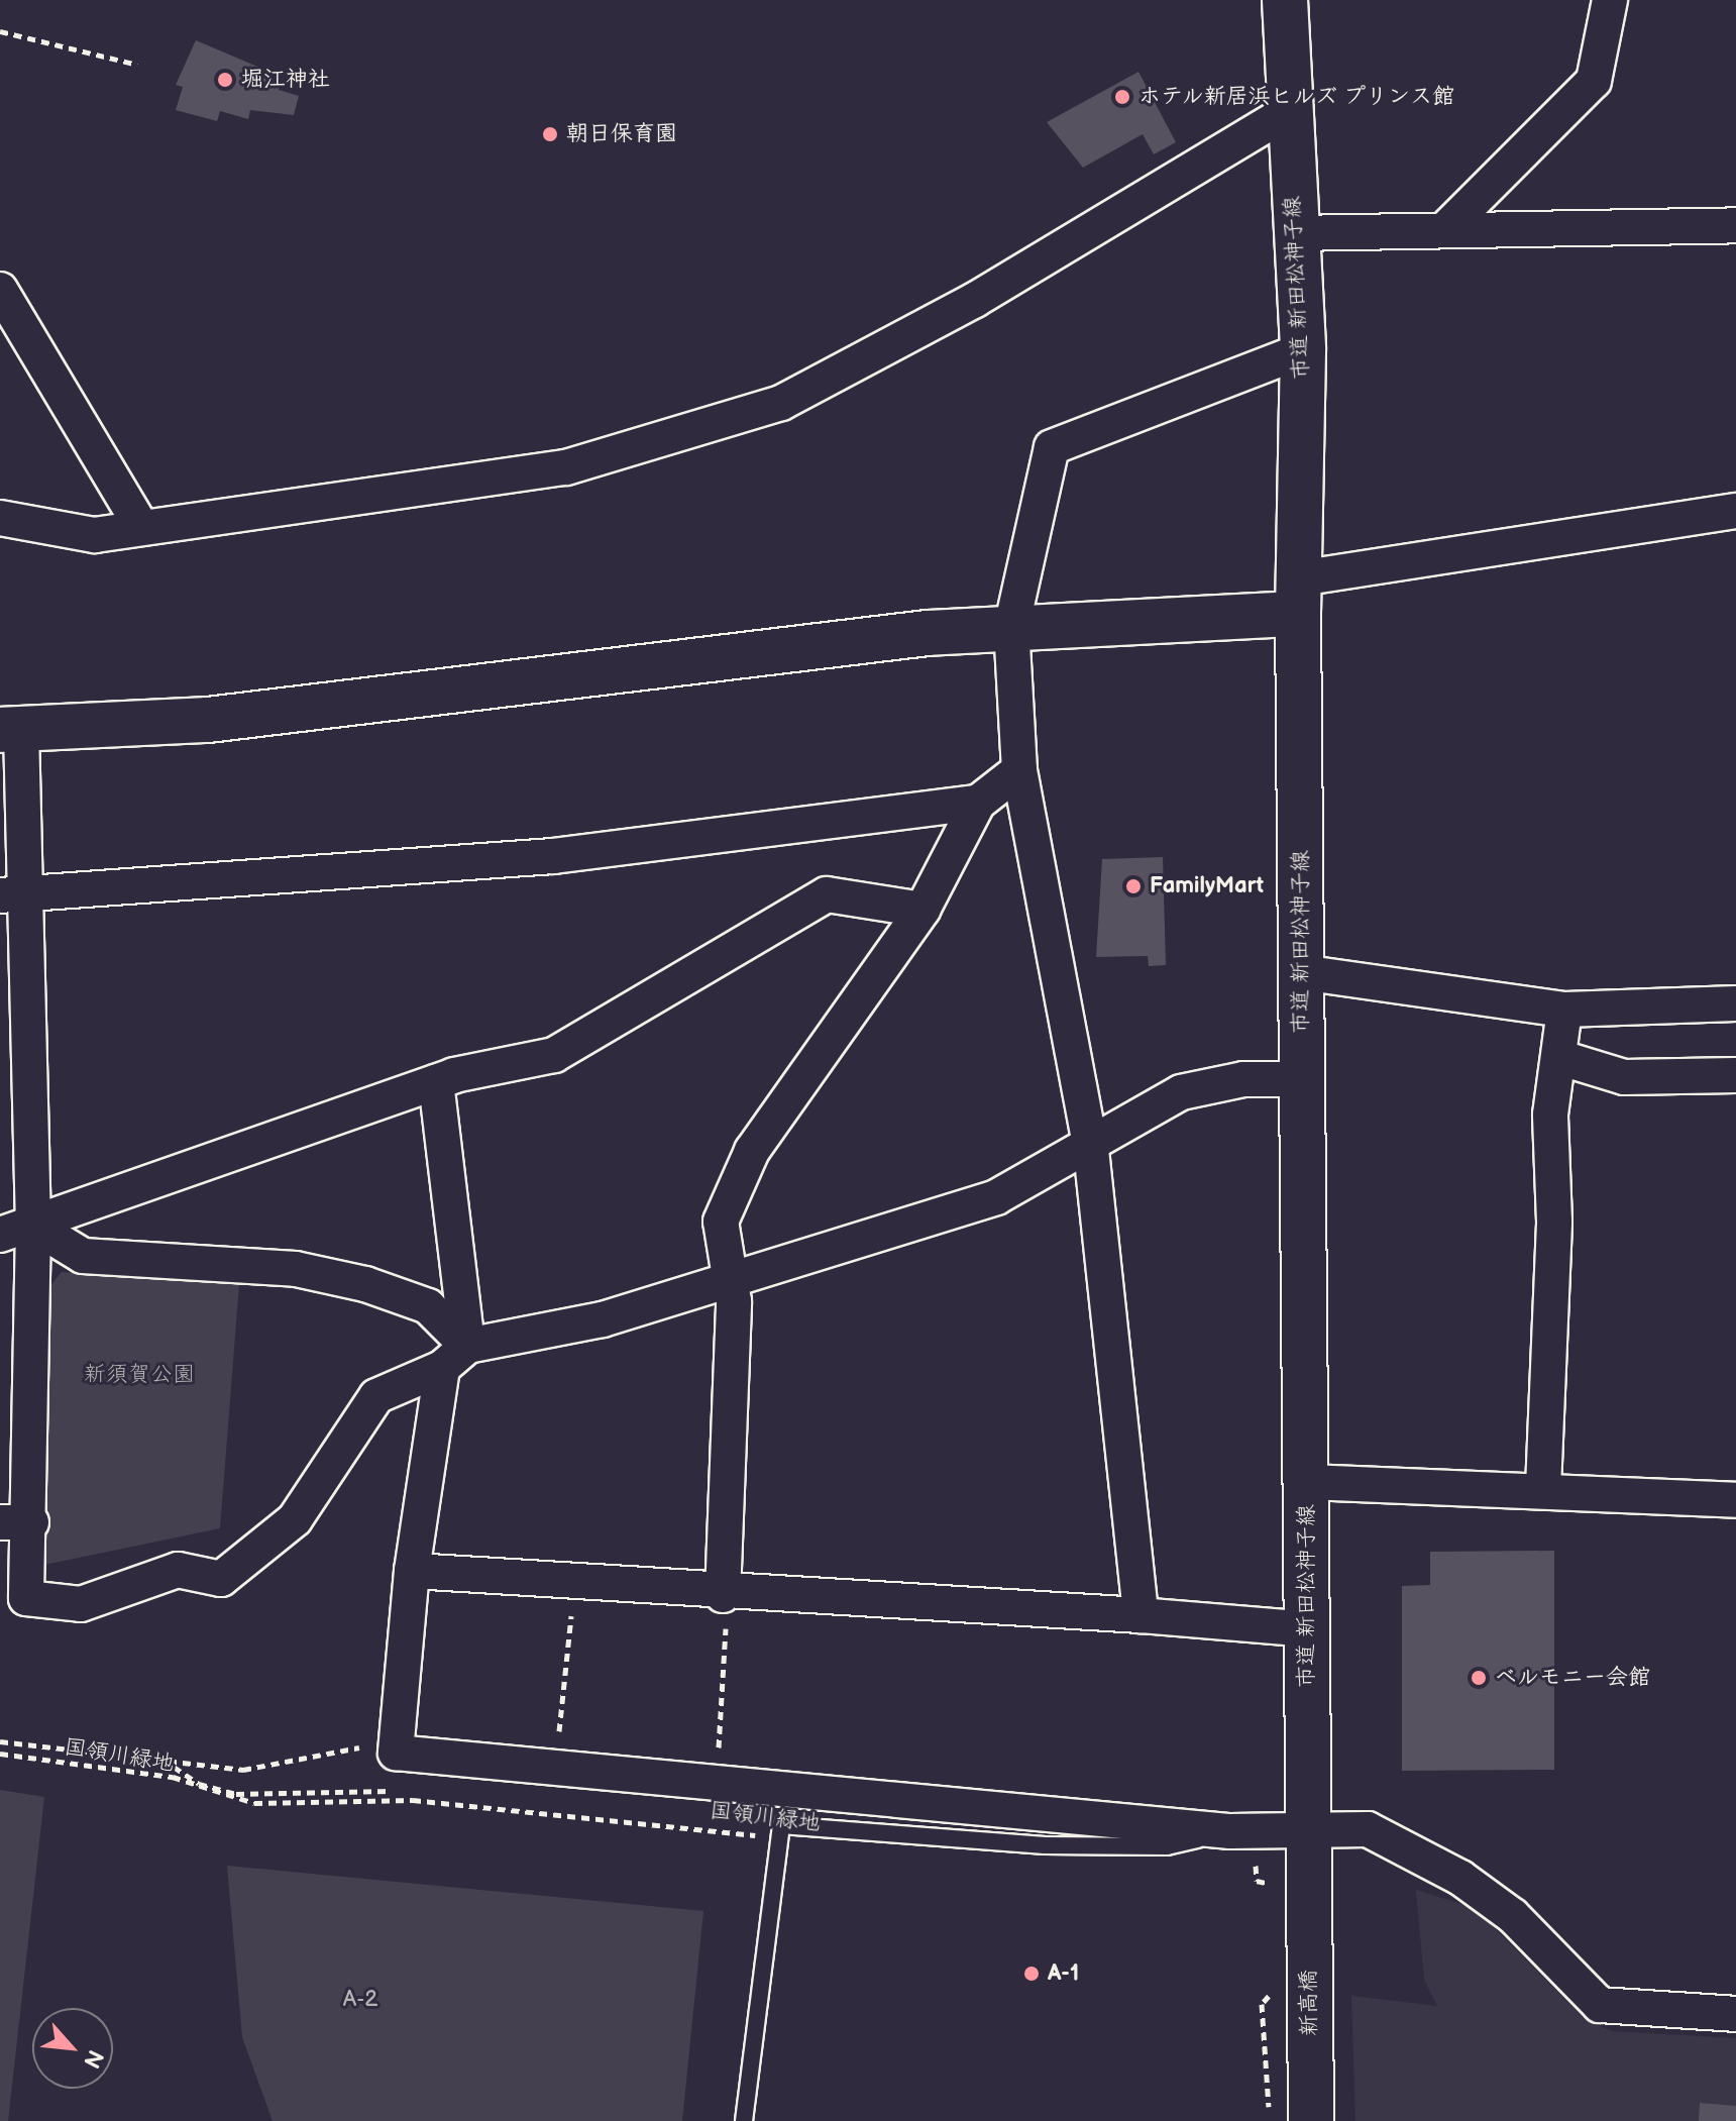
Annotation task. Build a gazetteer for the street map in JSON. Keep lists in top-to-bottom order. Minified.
{"streets":{"street":["市道 新田松神子線","新高橋"],"path":["国領川緑地"]},"crossings":[["市道 新田松神子線","新高橋"]],"parks":["新須賀公園","A-2"],"places":["堀江神社","ホテル新居浜ヒルズ プリンス館","朝日保育園","FamilyMart","ベルモニー会館","A-1"],"north":"bottom right"}
